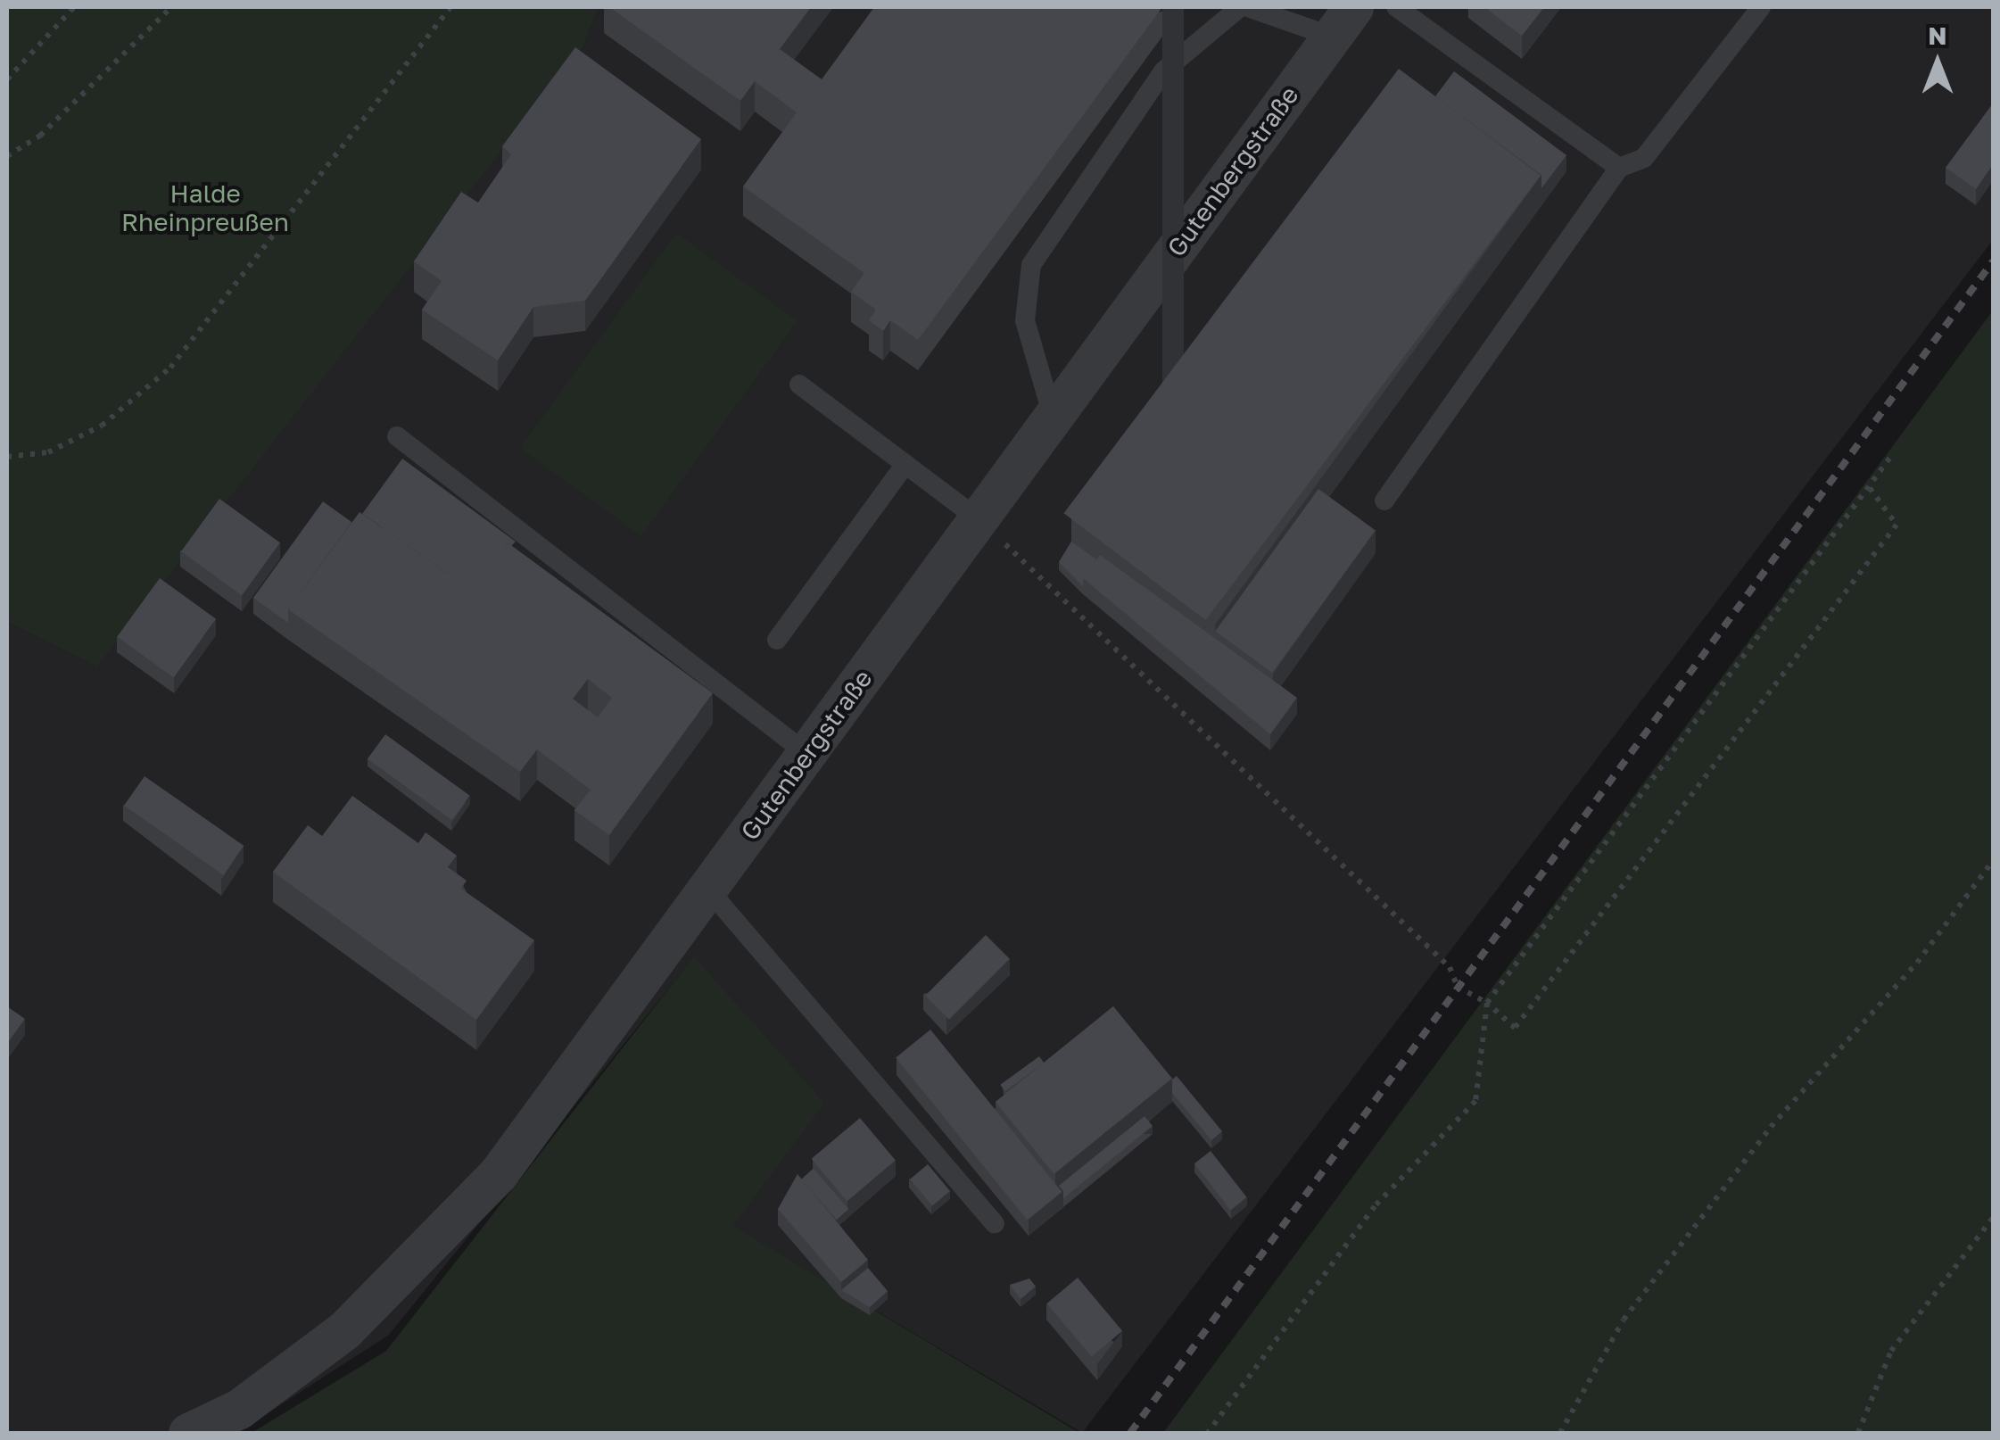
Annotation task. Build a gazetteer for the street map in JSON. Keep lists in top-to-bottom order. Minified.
{"streets":{"street":["Gutenbergstraße"]},"parks":["Halde Rheinpreußen"],"north":"top"}
